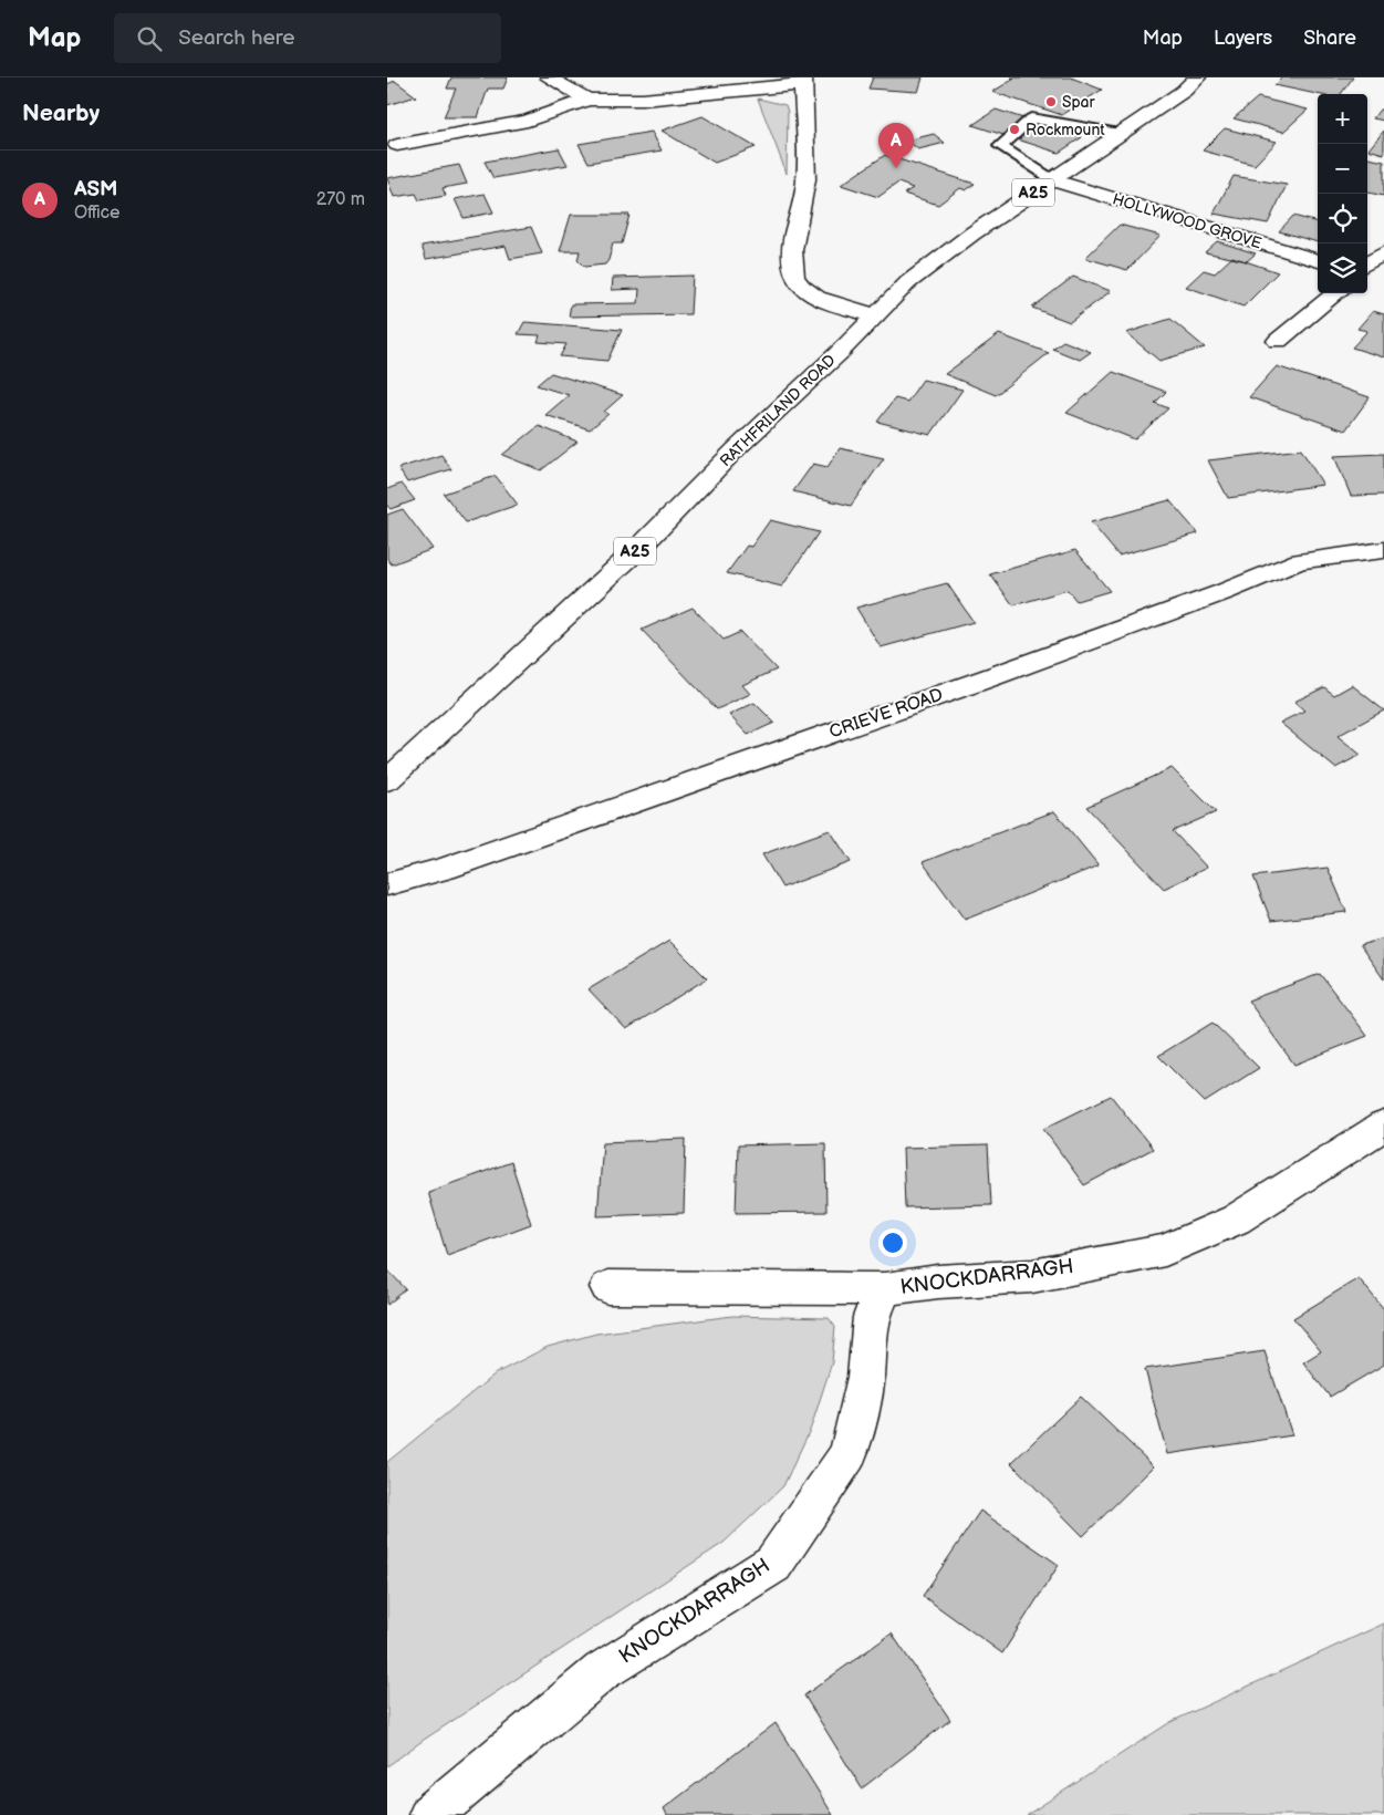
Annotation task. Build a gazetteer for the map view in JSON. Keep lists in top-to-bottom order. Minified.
{"streets":{"street":["A25","HOLLYWOOD GROVE","RATHFRILAND ROAD","CRIEVE ROAD","KNOCKDARRAGH"]},"crossings":[["HOLLYWOOD GROVE","RATHFRILAND ROAD"]],"places":["Spar","Rockmount"],"page":{"header":"Map","search":"Search here","nav":["Map","Layers","Share"],"heading":"Nearby","map_buttons":["+","−"],"pins":"A","list":[{"mark":"A","name":"ASM","note":"Office","value":"270 m"}]}}
